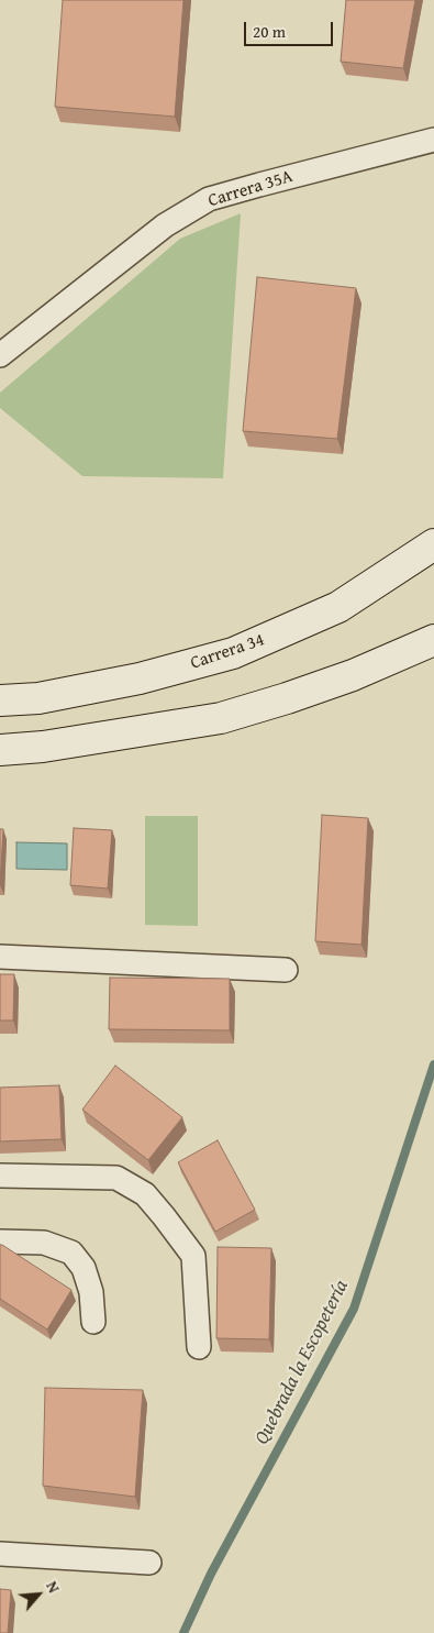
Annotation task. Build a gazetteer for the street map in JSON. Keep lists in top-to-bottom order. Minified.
{"streets":{"street":["Carrera 35A","Carrera 34"]},"water":["Quebrada la Escopetería"],"scale_bar":"20 m","north":"top right"}
